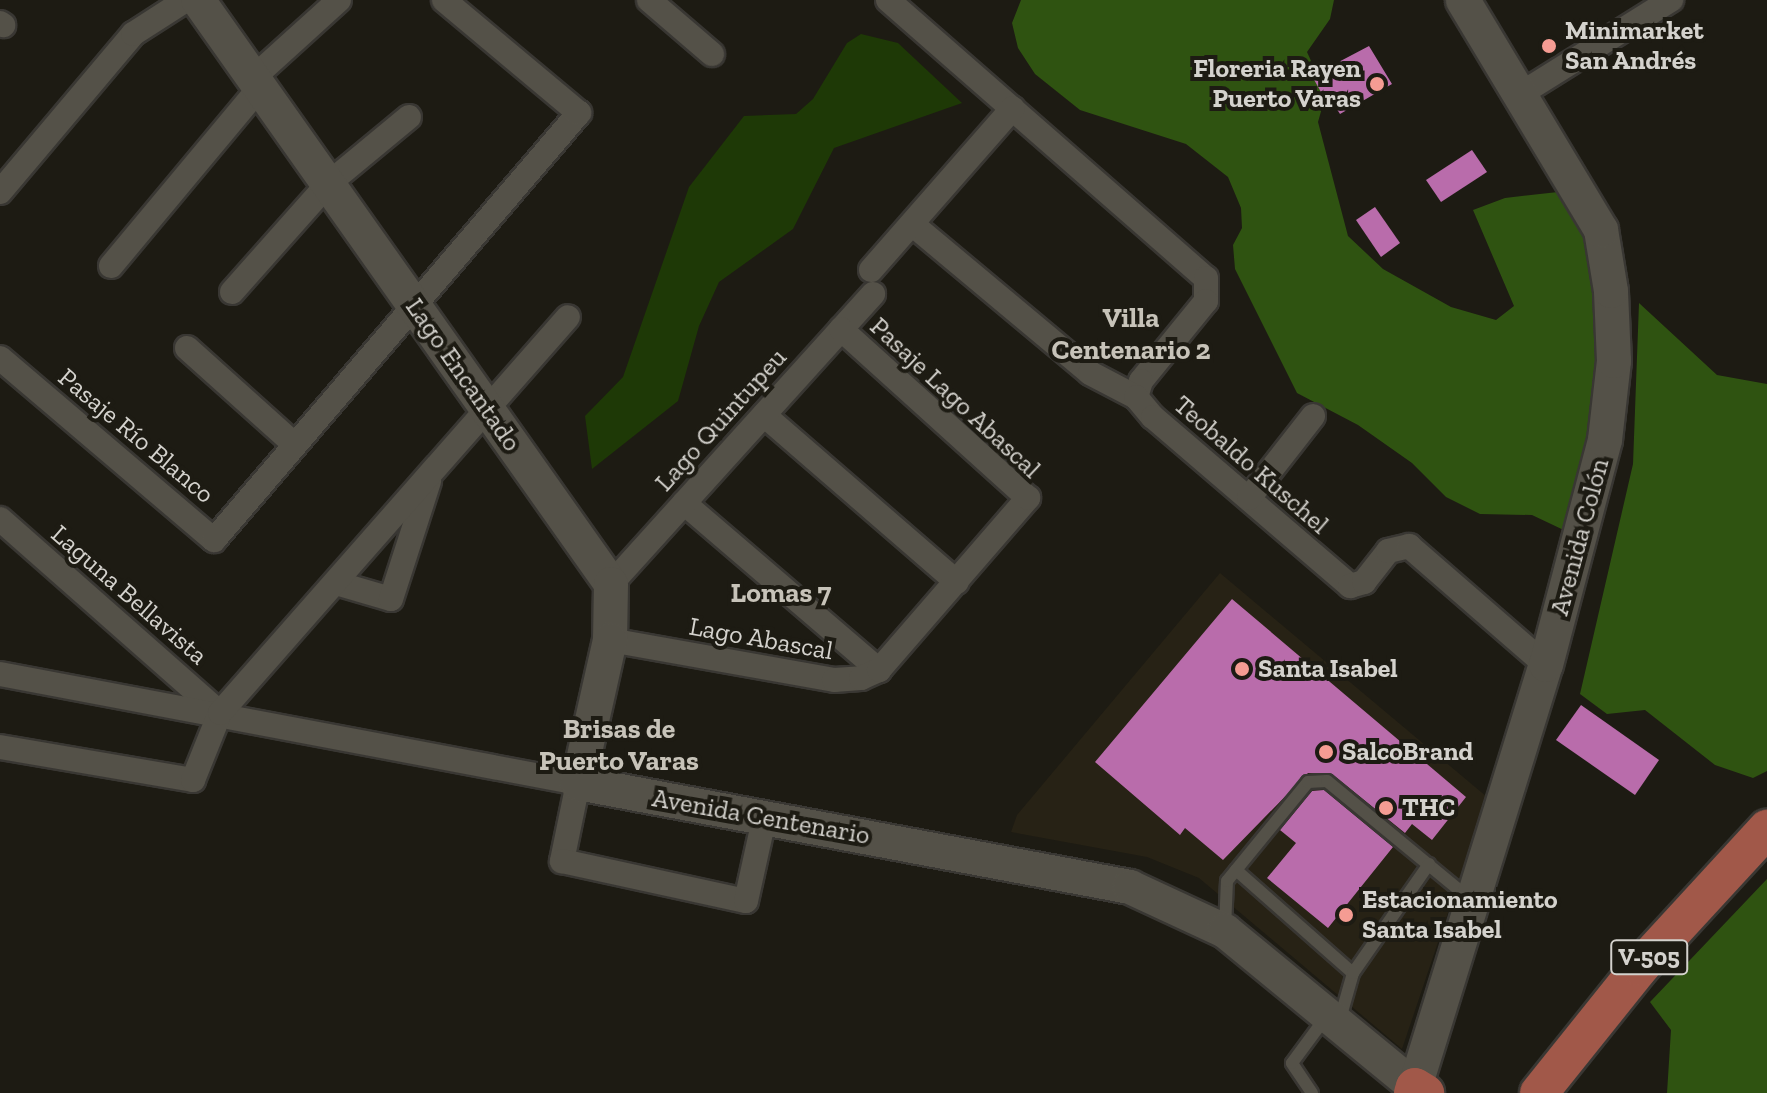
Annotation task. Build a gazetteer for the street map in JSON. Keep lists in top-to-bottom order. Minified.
{"streets":{"main road":["V-505"],"street":["Lago Encantado","Pasaje Lago Abascal","Lago Quintupeu","Pasaje Río Blanco","Teobaldo Kuschel","Avenida Colón","Laguna Bellavista","Lago Abascal","Avenida Centenario"]},"crossings":[["Lago Encantado","Lago Quintupeu"],["Pasaje Lago Abascal","Lago Quintupeu"],["Lago Quintupeu","Teobaldo Kuschel"],["Teobaldo Kuschel","Avenida Colón"],["Avenida Colón","Avenida Centenario"],["Laguna Bellavista","Avenida Centenario"]],"districts":["Villa Centenario 2","Lomas 7","Brisas de Puerto Varas"],"places":["Minimarket San Andrés","Floreria Rayen Puerto Varas","Santa Isabel","SalcoBrand","THC","Estacionamiento Santa Isabel"]}
